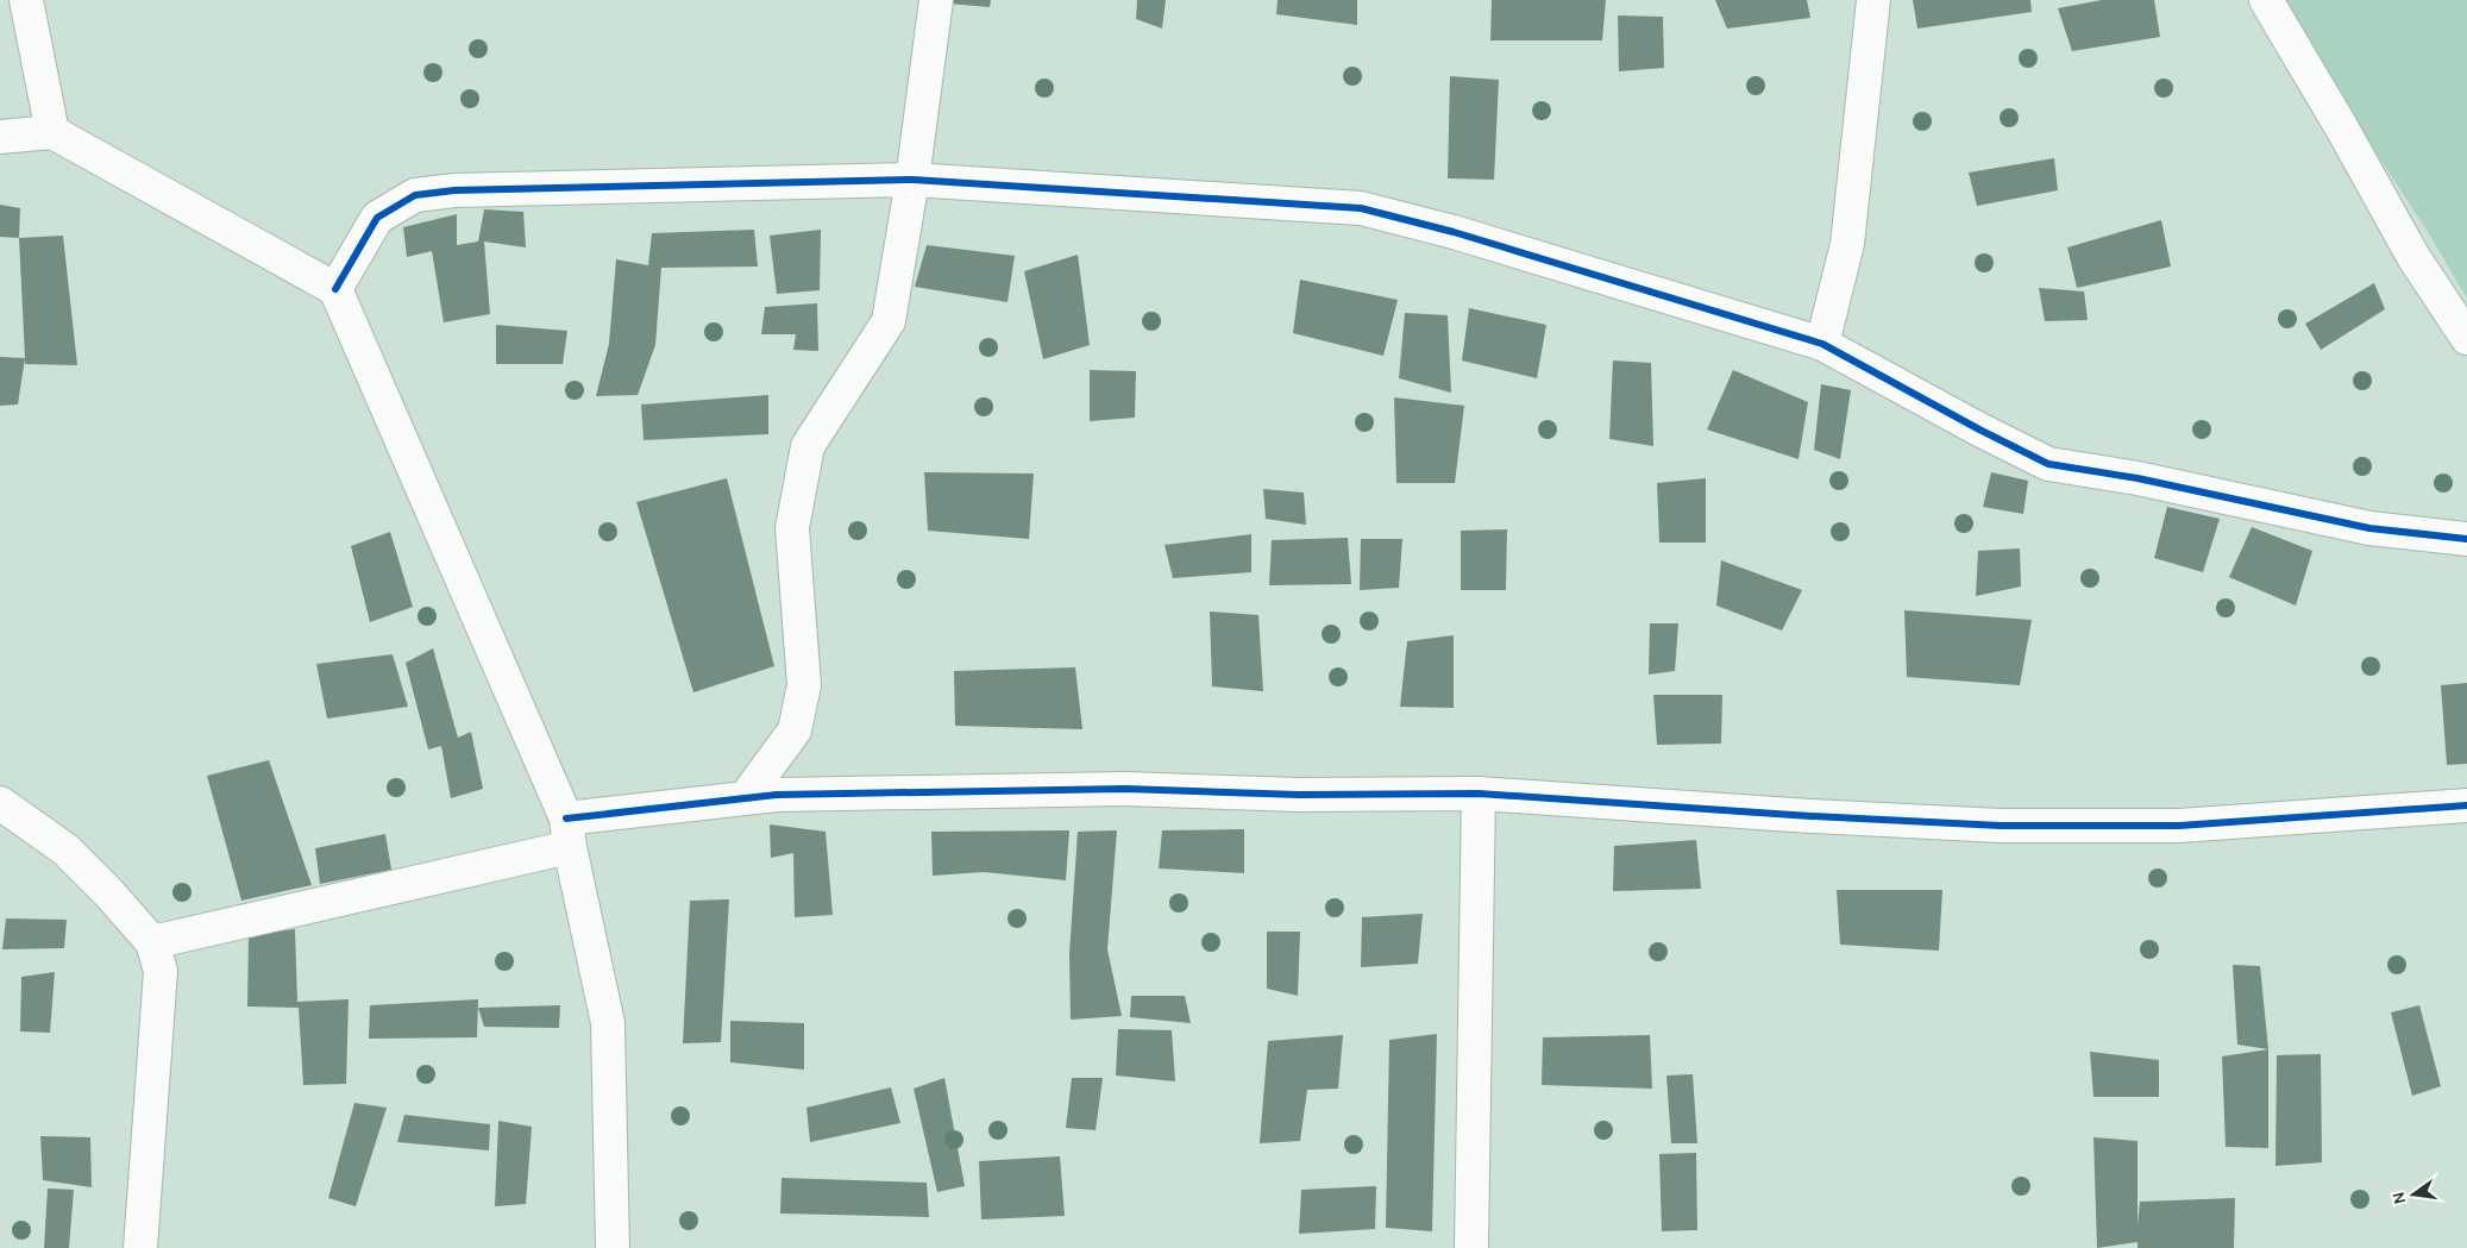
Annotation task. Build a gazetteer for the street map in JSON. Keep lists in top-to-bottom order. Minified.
{"north":"left"}
